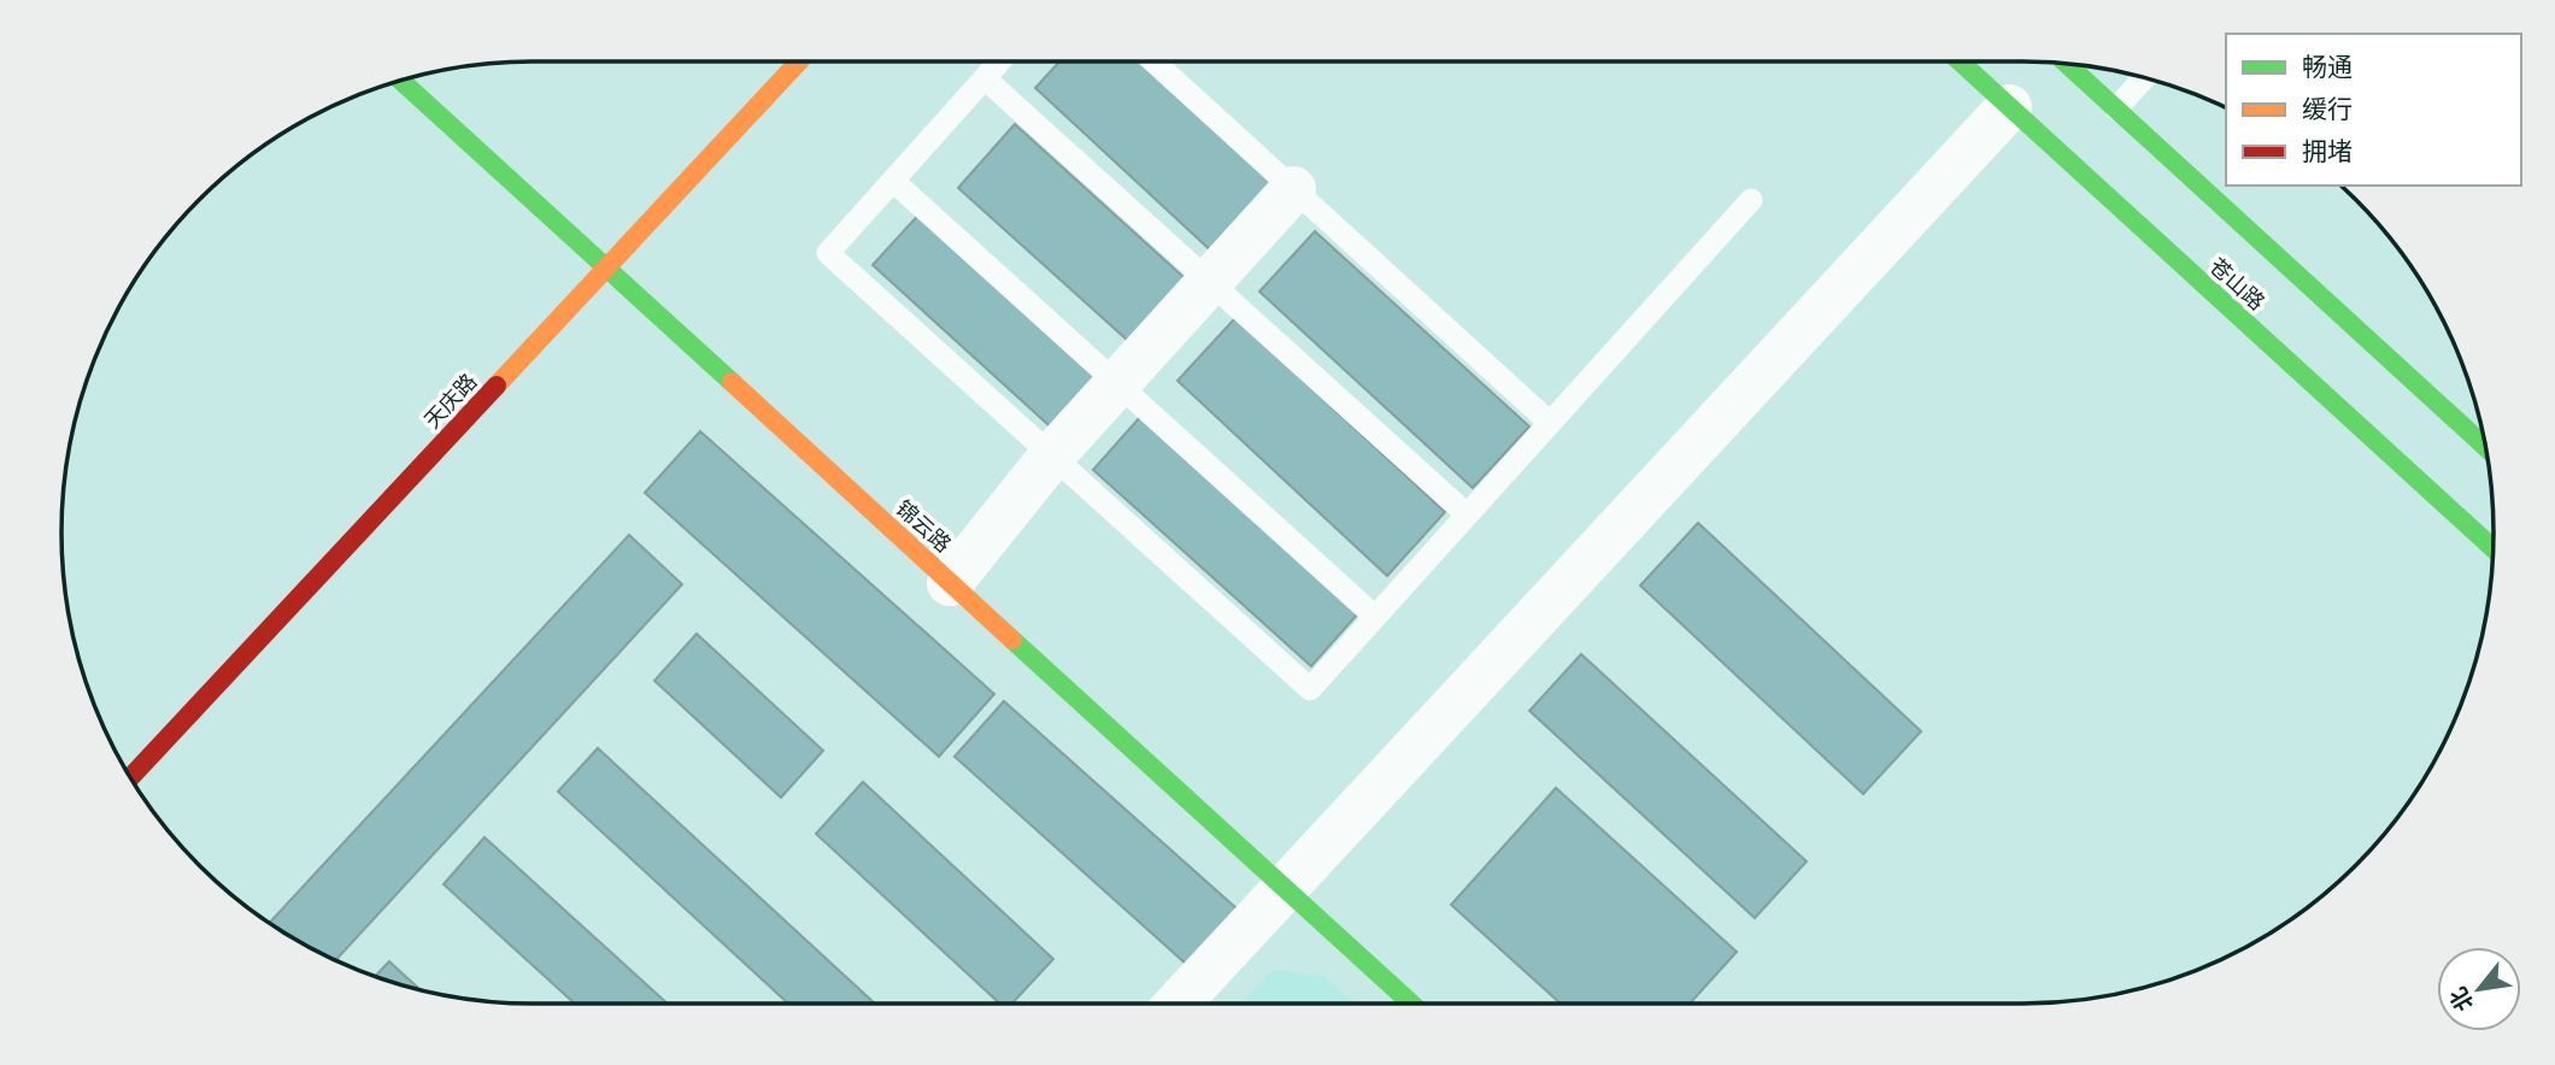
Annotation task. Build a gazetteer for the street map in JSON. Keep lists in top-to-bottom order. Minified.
{"streets":{"street":["苍山路","天庆路","锦云路"]},"crossings":[["天庆路","锦云路"]],"legend":["畅通","缓行","拥堵"],"north":"bottom left"}
